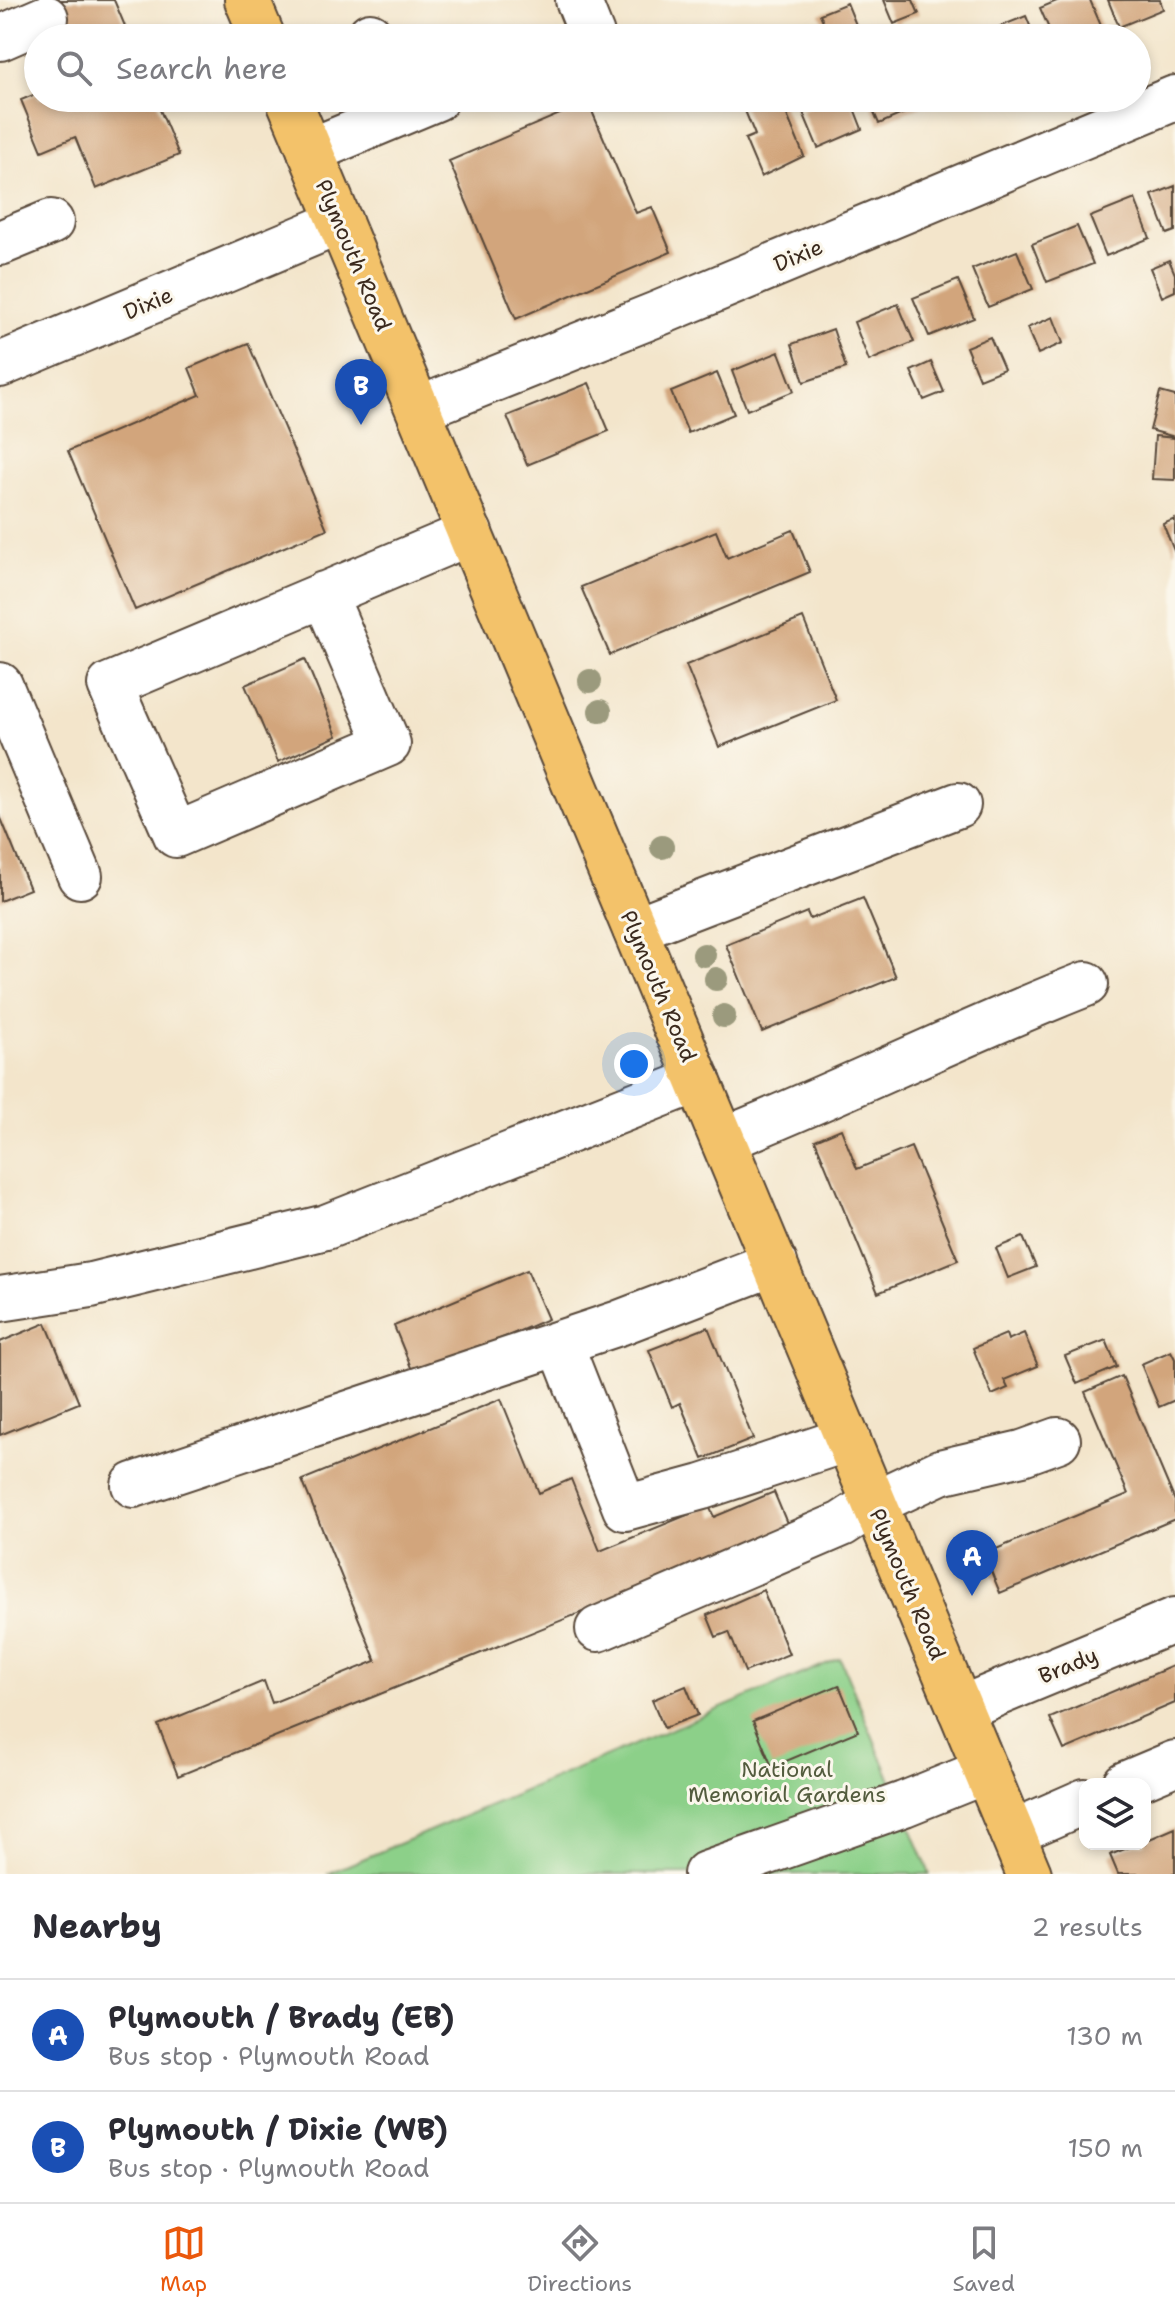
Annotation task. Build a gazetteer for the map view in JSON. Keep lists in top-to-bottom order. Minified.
{"streets":{"main road":["Plymouth Road"],"street":["Dixie","Brady"]},"crossings":[["Plymouth Road","Dixie"],["Plymouth Road","Brady"]],"parks":["National Memorial Gardens"],"page":{"search":"Search here","pins":["B","A"],"heading":["Nearby","2 results"],"list":[{"mark":"A","name":"Plymouth / Brady (EB)","note":"Bus stop · Plymouth Road","value":"130 m"},{"mark":"B","name":"Plymouth / Dixie (WB)","note":"Bus stop · Plymouth Road","value":"150 m"}],"nav":["Map","Directions","Saved"]}}
